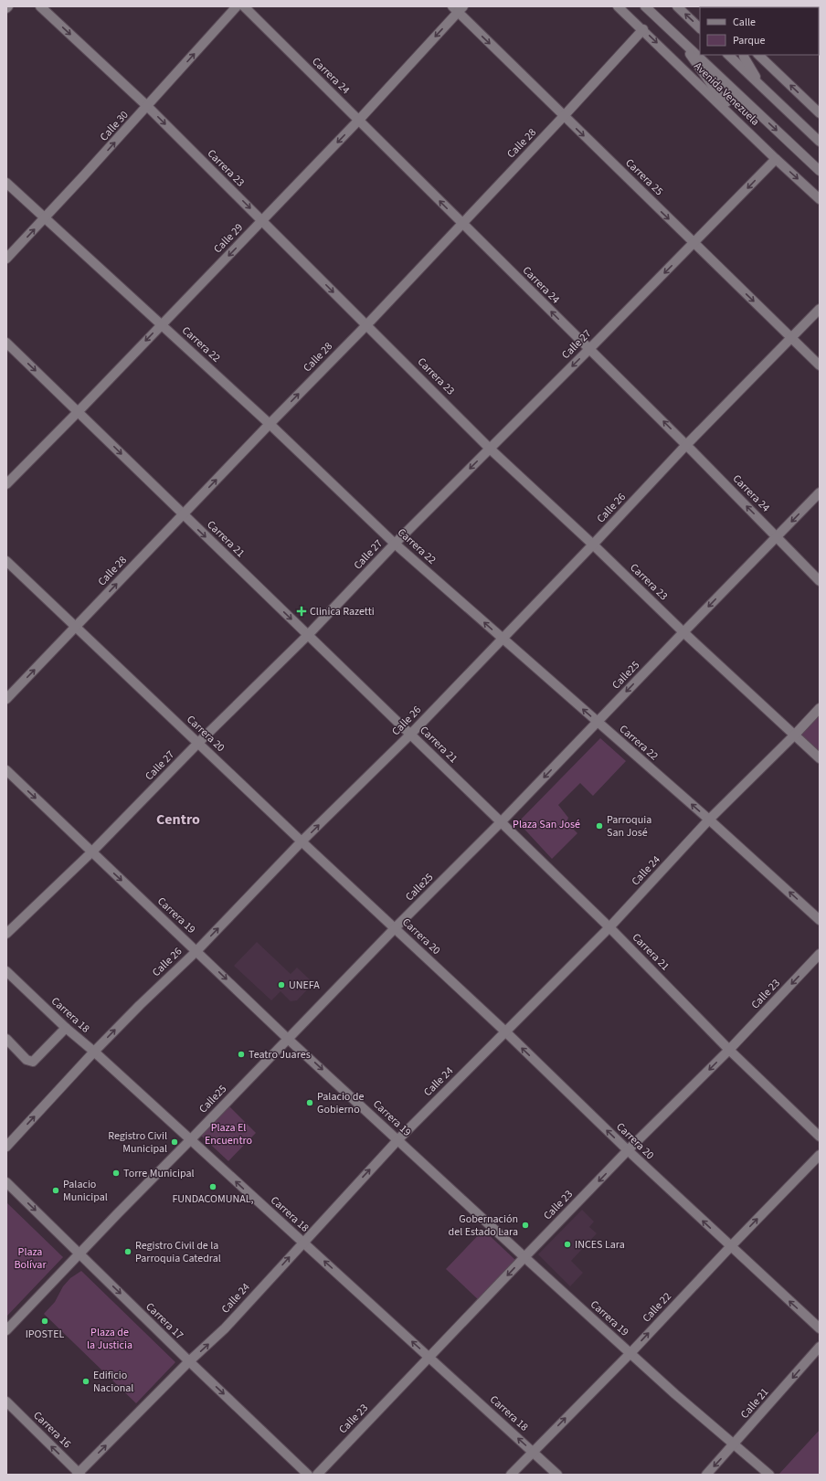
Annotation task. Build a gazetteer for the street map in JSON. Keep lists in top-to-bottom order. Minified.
{"streets":{"street":["Carrera 24","Avenida Venezuela","Calle 30","Calle 28","Carrera 23","Carrera 25","Calle 29","Carrera 22","Calle 27","Calle 26","Carrera 21","Calle25","Carrera 20","Calle 24","Carrera 19","Calle 23","Carrera 18","Calle 22","Carrera 17","Calle 21","Carrera 16"]},"crossings":[["Carrera 24","Calle 28"],["Carrera 24","Calle 29"],["Carrera 24","Calle 27"],["Carrera 24","Calle 26"],["Carrera 24","Calle25"],["Avenida Venezuela","Calle 28"],["Avenida Venezuela","Calle 27"],["Calle 30","Carrera 23"],["Calle 30","Carrera 22"],["Calle 28","Carrera 23"],["Calle 28","Carrera 25"],["Calle 28","Carrera 22"],["Calle 28","Carrera 21"],["Calle 28","Carrera 20"],["Carrera 23","Calle 29"],["Carrera 23","Calle 27"],["Carrera 23","Calle 26"],["Carrera 23","Calle25"],["Carrera 23","Calle 24"],["Carrera 25","Calle 29"],["Carrera 25","Calle 27"],["Carrera 25","Calle 26"],["Calle 29","Carrera 22"],["Calle 29","Carrera 21"],["Carrera 22","Calle 27"],["Carrera 22","Calle 26"],["Carrera 22","Calle25"],["Carrera 22","Calle 24"],["Calle 27","Carrera 21"],["Calle 27","Carrera 20"],["Calle 27","Carrera 19"],["Calle 26","Carrera 21"],["Calle 26","Carrera 20"],["Calle 26","Carrera 19"],["Calle 26","Carrera 18"],["Carrera 21","Calle25"],["Carrera 21","Calle 24"],["Carrera 21","Calle 23"],["Calle25","Carrera 20"],["Calle25","Carrera 19"],["Calle25","Carrera 18"],["Calle25","Carrera 17"],["Carrera 20","Calle 24"],["Carrera 20","Calle 23"],["Carrera 20","Calle 22"],["Calle 24","Carrera 19"],["Calle 24","Carrera 18"],["Calle 24","Carrera 17"],["Calle 24","Carrera 16"],["Carrera 19","Calle 23"],["Carrera 19","Calle 22"],["Carrera 19","Calle 21"],["Calle 23","Carrera 18"],["Carrera 18","Calle 22"]],"one_way":["Carrera 24","Calle 30","Calle 28","Carrera 23","Carrera 25","Calle 29","Carrera 22","Calle 27","Calle 26","Carrera 21","Calle25","Carrera 20","Calle 24","Carrera 19","Calle 23","Carrera 18","Calle 22","Carrera 17","Calle 21","Carrera 16"],"districts":["Centro"],"parks":["Plaza San José","Plaza El Encuentro","Plaza Bolívar","Plaza de la Justicia"],"places":{"health":["Clinica Razetti"],"other":["Parroquia San José","UNEFA","Teatro Juares","Palacio de Gobierno","Registro Civil Municipal","Torre Municipal","FUNDACOMUNAL,","Palacio Municipal","Gobernación del Estado Lara","INCES Lara","Registro Civil de la Parroquia Catedral","IPOSTEL","Edificio Nacional"]},"legend":["Calle","Parque"]}
